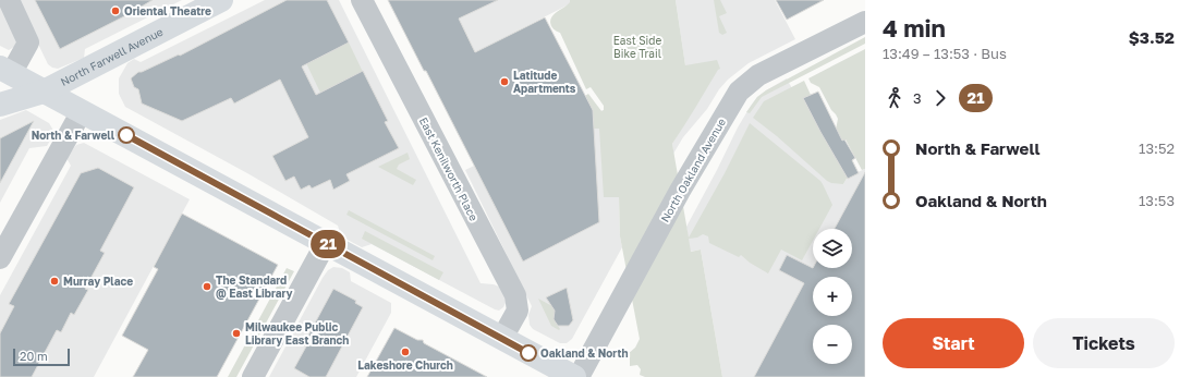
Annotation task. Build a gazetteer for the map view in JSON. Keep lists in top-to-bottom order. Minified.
{"streets":{"main road":["North Farwell Avenue"],"street":["East Kenilworth Place","North Oakland Avenue"]},"parks":["East Side Bike Trail"],"places":["Oriental Theatre","Latitude Apartments","North & Farwell","Murray Place","The Standard @ East Library","Milwaukee Public Library East Branch","Lakeshore Church","Oakland & North"],"lines":["bus line 21"],"scale_bar":"20 m","page":{"on_map":"21","heading":["4 min","13:49 – 13:53 · Bus","$3.52"],"legs":["3","21"],"list":[{"name":"North & Farwell","value":"13:52"},{"name":"Oakland & North","value":"13:53"}],"map_buttons":["+","−"],"buttons":["Start","Tickets"],"scale":"20 m"}}
